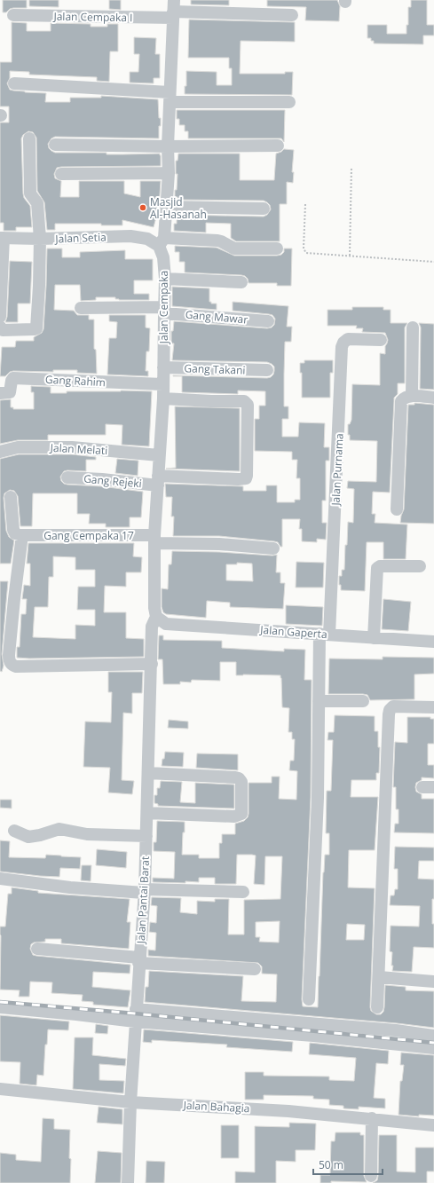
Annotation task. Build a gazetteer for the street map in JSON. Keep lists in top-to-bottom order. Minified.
{"streets":{"street":["Jalan Cempaka I","Jalan Setia","Jalan Cempaka","Gang Mawar","Gang Takani","Gang Rahim","Jalan Melati","Jalan Purnama","Gang Rejeki","Gang Cempaka 17","Jalan Gaperta","Jalan Pantai Barat","Jalan Bahagia"]},"crossings":[["Jalan Cempaka I","Jalan Cempaka"],["Jalan Setia","Jalan Cempaka"],["Jalan Cempaka","Gang Mawar"],["Jalan Cempaka","Gang Takani"],["Jalan Cempaka","Gang Rahim"],["Jalan Cempaka","Jalan Melati"],["Jalan Cempaka","Gang Rejeki"],["Jalan Cempaka","Gang Cempaka 17"],["Jalan Cempaka","Jalan Gaperta"],["Jalan Cempaka","Jalan Pantai Barat"],["Jalan Purnama","Jalan Gaperta"],["Jalan Gaperta","Jalan Pantai Barat"],["Jalan Pantai Barat","Jalan Bahagia"]],"places":["Masjid Al-Hasanah"],"scale_bar":"50 m"}
